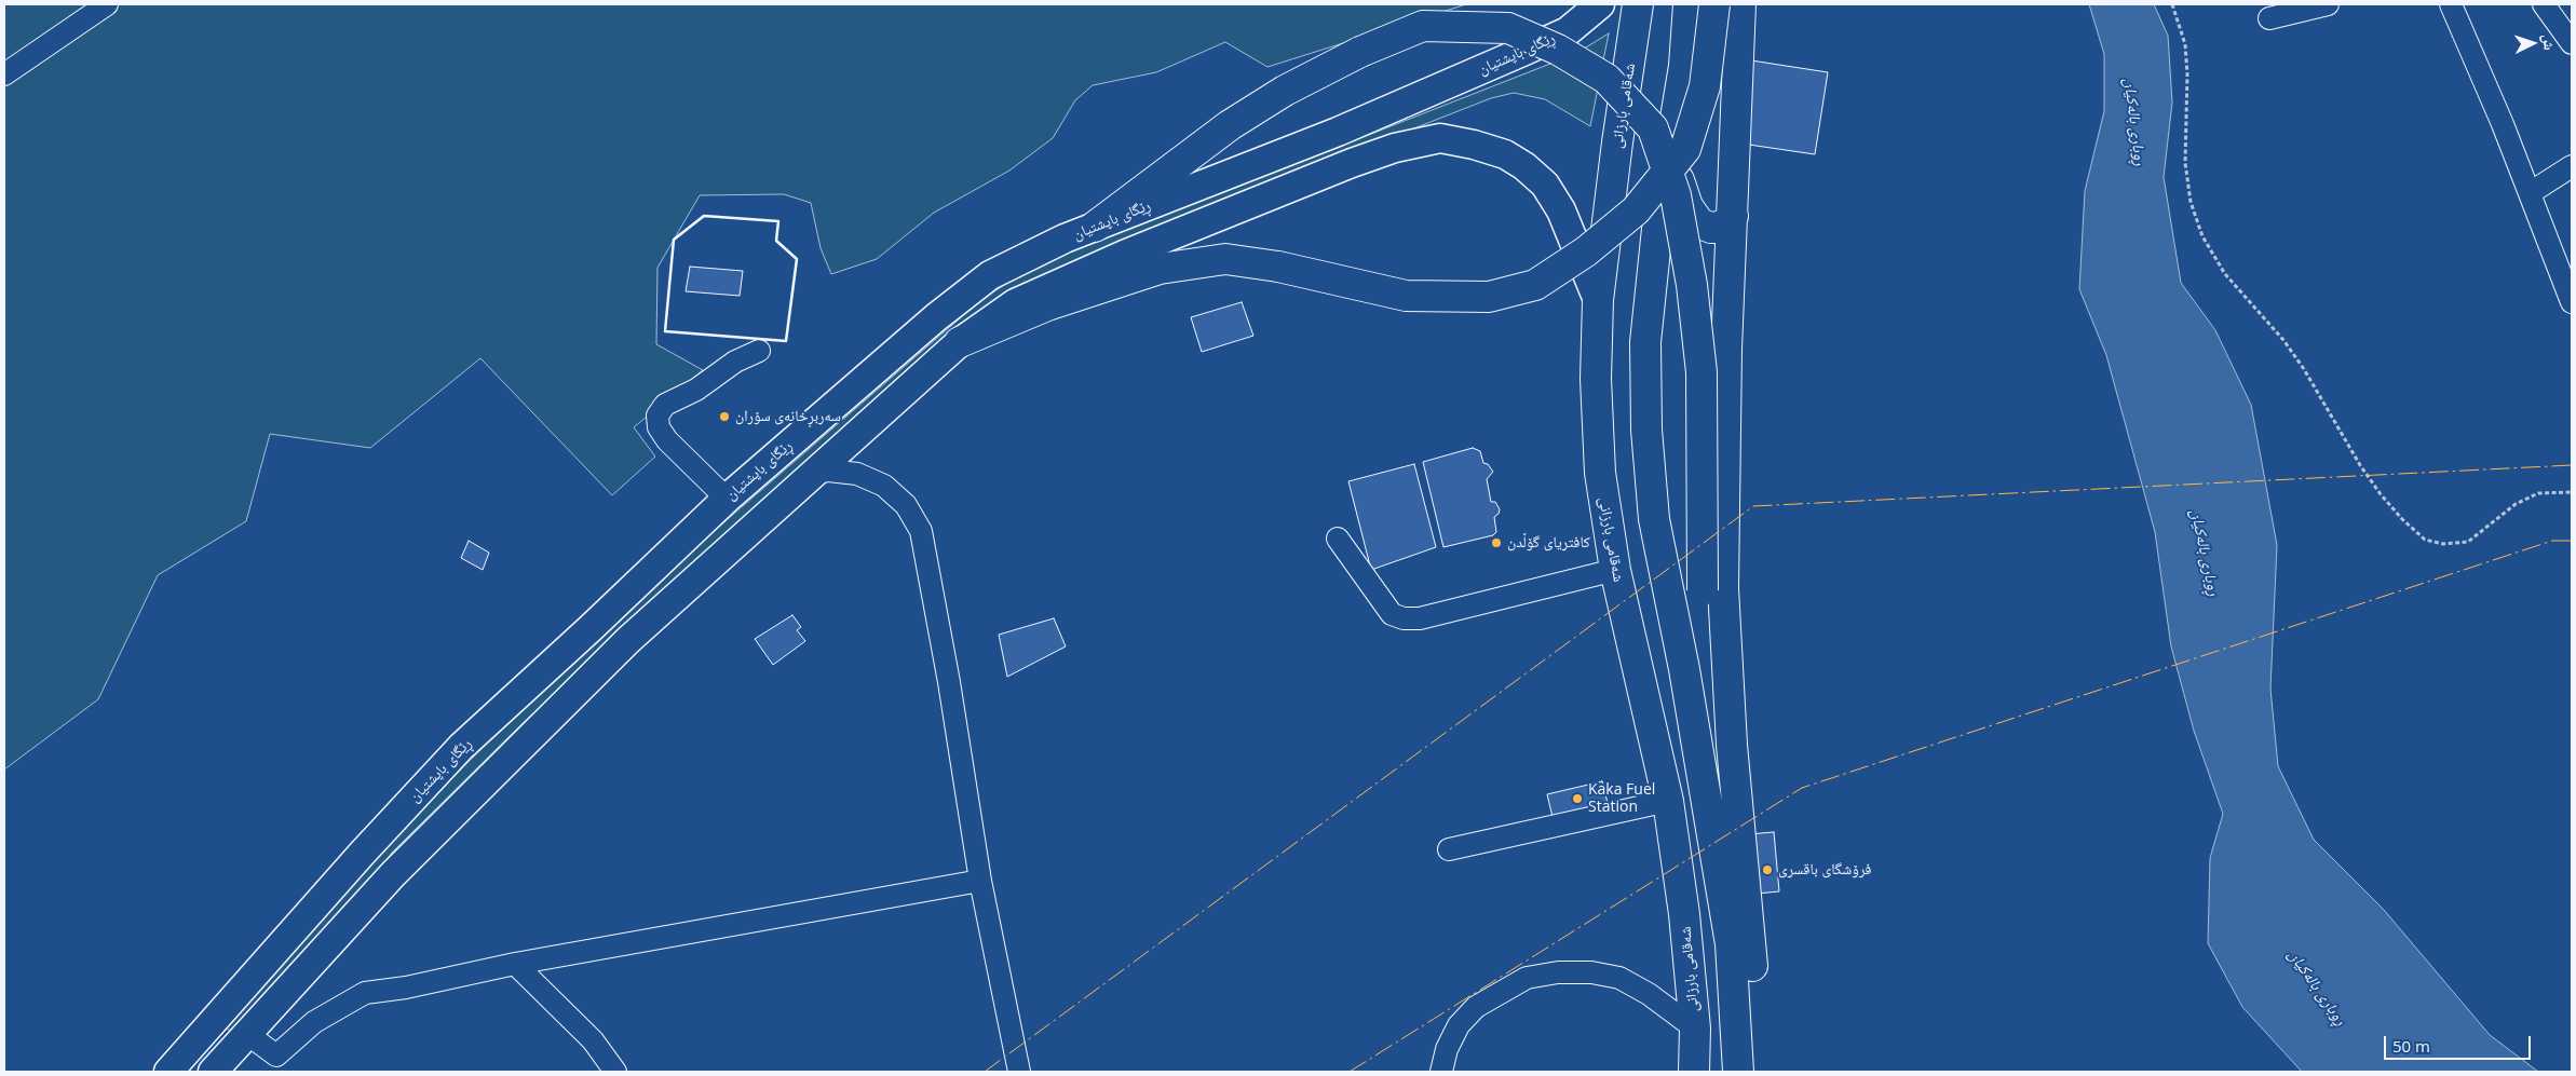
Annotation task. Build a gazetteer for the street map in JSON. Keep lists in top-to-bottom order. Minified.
{"streets":{"highway":["شەقامی بارزانی"],"main road":["ڕێگای باپشتیان"]},"water":["ڕوباری بالەکیان"],"places":["سەربڕخانەی سۆران","کافتریای گۆڵدن","Kaka Fuel Station","فرۆشگای باقسری"],"scale_bar":"50 m","north":"right"}
